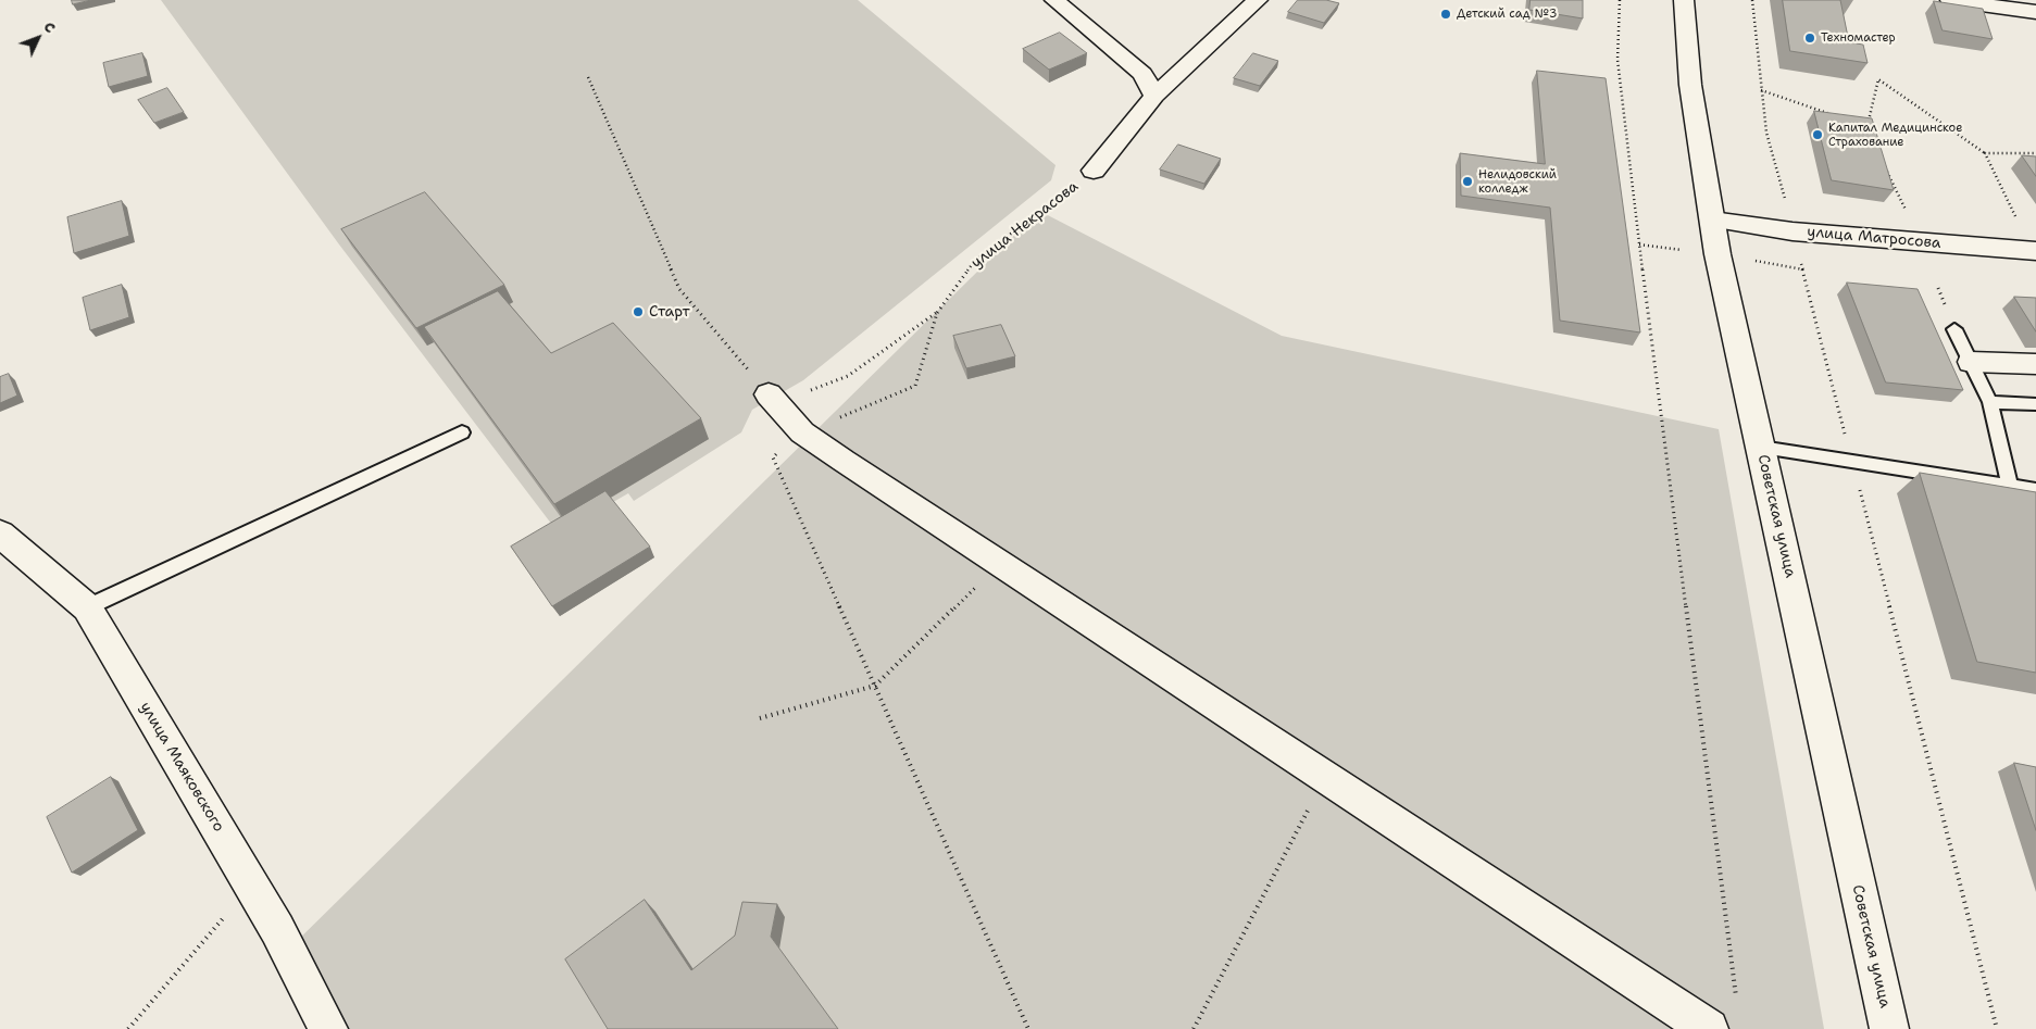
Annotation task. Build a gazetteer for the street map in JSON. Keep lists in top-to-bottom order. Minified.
{"streets":{"street":["улица Некрасова","улица Матросова","Советская улица","улица Маяковского"]},"crossings":[["улица Матросова","Советская улица"]],"places":["Детский сад №3","Техномастер","Капитал Медицинское Страхование","Нелидовский колледж","Старт"],"north":"top right"}
